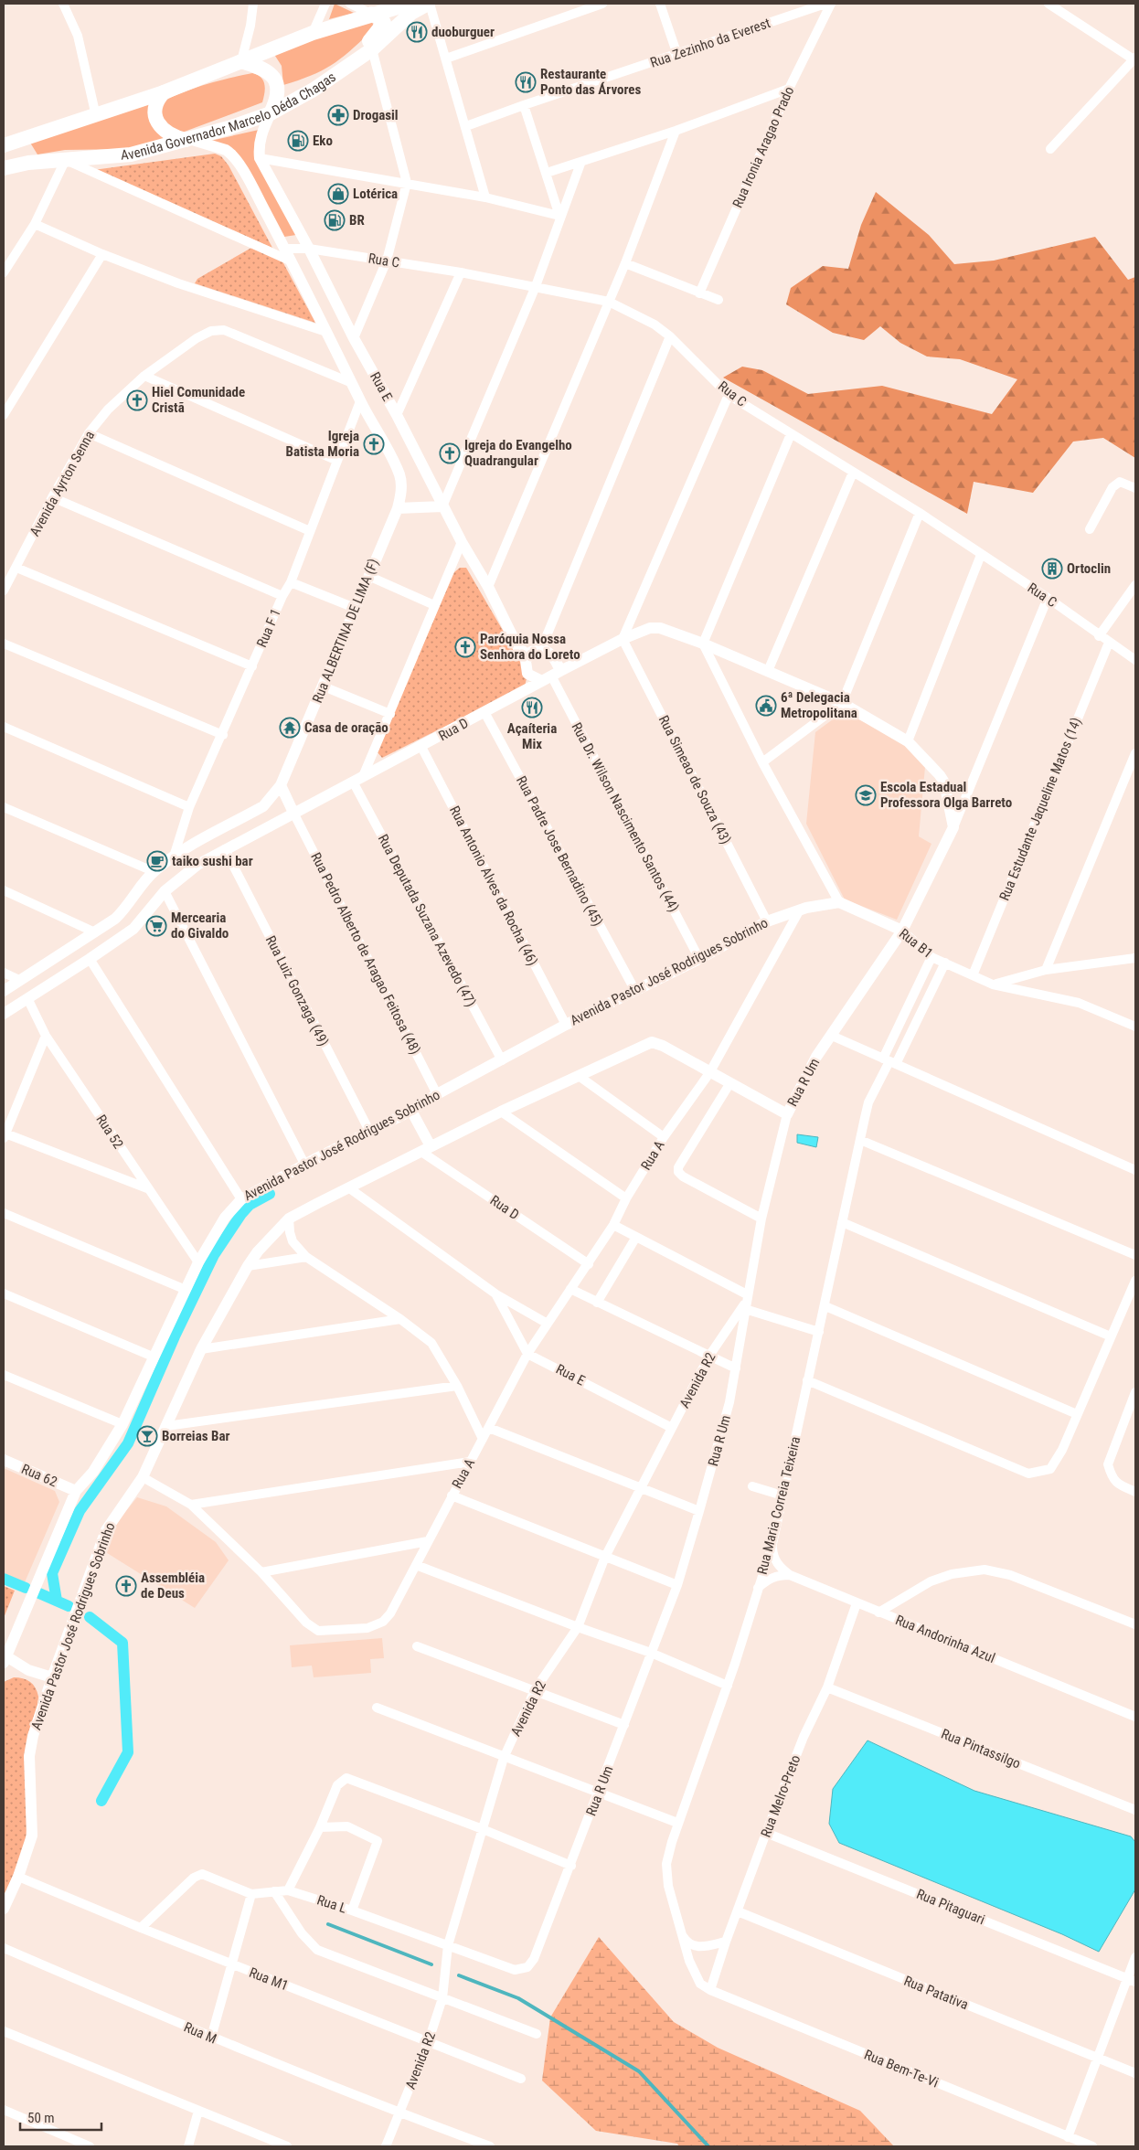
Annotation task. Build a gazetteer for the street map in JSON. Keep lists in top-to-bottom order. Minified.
{"streets":{"main road":["Avenida Governador Marcelo Déda Chagas"],"street":["Rua Zezinho da Everest","Rua Ironia Aragao Prado","Rua C","Rua E","Avenida Ayrton Senna","Rua F 1","Rua ALBERTINA DE LIMA (F)","Rua D","Rua Simeao de Souza (43)","Rua Estudante Jaqueline Matos (14)","Rua Dr. Wilson Nascimento Santos (44)","Rua Padre Jose Bernadino (45)","Rua Antonio Alves da Rocha (46)","Rua Deputada Suzana Azevedo (47)","Rua B1","Rua Pedro Alberto de Aragao Feitosa (48)","Avenida Pastor José Rodrigues Sobrinho","Rua Luiz Gonzaga (49)","Rua R Um","Rua 52","Rua A","Avenida R2","Rua 62","Rua Maria Correia Teixeira","Rua Andorinha Azul","Rua Pintassilgo","Rua Melro-Preto","Rua L","Rua Pitaguari","Rua M1","Rua Patativa","Rua M","Rua Bem-Te-Vi"]},"crossings":[["Avenida Governador Marcelo Déda Chagas","Rua E"],["Rua C","Rua E"],["Rua C","Rua Estudante Jaqueline Matos (14)"],["Rua E","Avenida Ayrton Senna"],["Rua E","Rua F 1"],["Rua E","Rua ALBERTINA DE LIMA (F)"],["Rua E","Rua D"],["Rua E","Rua Dr. Wilson Nascimento Santos (44)"],["Rua E","Rua A"],["Rua E","Avenida R2"],["Rua F 1","Rua ALBERTINA DE LIMA (F)"],["Rua D","Rua Simeao de Souza (43)"],["Rua D","Rua Dr. Wilson Nascimento Santos (44)"],["Rua D","Rua Padre Jose Bernadino (45)"],["Rua D","Rua Antonio Alves da Rocha (46)"],["Rua D","Rua Deputada Suzana Azevedo (47)"],["Rua D","Rua Pedro Alberto de Aragao Feitosa (48)"],["Rua D","Avenida Pastor José Rodrigues Sobrinho"],["Rua D","Rua Luiz Gonzaga (49)"],["Rua D","Rua R Um"],["Rua D","Rua 52"],["Rua D","Rua A"],["Rua Simeao de Souza (43)","Avenida Pastor José Rodrigues Sobrinho"],["Rua Estudante Jaqueline Matos (14)","Rua B1"],["Rua Dr. Wilson Nascimento Santos (44)","Avenida Pastor José Rodrigues Sobrinho"],["Rua Padre Jose Bernadino (45)","Avenida Pastor José Rodrigues Sobrinho"],["Rua Antonio Alves da Rocha (46)","Avenida Pastor José Rodrigues Sobrinho"],["Rua Deputada Suzana Azevedo (47)","Avenida Pastor José Rodrigues Sobrinho"],["Rua B1","Avenida Pastor José Rodrigues Sobrinho"],["Rua B1","Rua R Um"],["Rua B1","Rua Maria Correia Teixeira"],["Rua Pedro Alberto de Aragao Feitosa (48)","Avenida Pastor José Rodrigues Sobrinho"],["Avenida Pastor José Rodrigues Sobrinho","Rua Luiz Gonzaga (49)"],["Avenida Pastor José Rodrigues Sobrinho","Rua 52"],["Avenida Pastor José Rodrigues Sobrinho","Rua A"],["Avenida Pastor José Rodrigues Sobrinho","Rua 62"],["Avenida Pastor José Rodrigues Sobrinho","Rua M1"],["Rua R Um","Avenida R2"],["Rua R Um","Rua L"],["Avenida R2","Rua L"],["Avenida R2","Rua M1"],["Avenida R2","Rua M"],["Rua Maria Correia Teixeira","Rua Andorinha Azul"],["Rua Maria Correia Teixeira","Rua Melro-Preto"],["Rua Maria Correia Teixeira","Rua Bem-Te-Vi"],["Rua Andorinha Azul","Rua Melro-Preto"],["Rua Pintassilgo","Rua Melro-Preto"],["Rua Melro-Preto","Rua Pitaguari"],["Rua Melro-Preto","Rua Patativa"],["Rua Melro-Preto","Rua Bem-Te-Vi"],["Rua L","Rua M1"]],"places":{"restaurant":["duoburguer","Restaurante Ponto das Árvores","Açaíteria Mix"],"pharmacy":["Drogasil"],"fuel station":["Eko","BR"],"shop":["Lotérica"],"church":["Hiel Comunidade Cristã","Igreja Batista Moria","Igreja do Evangelho Quadrangular","Paróquia Nossa Senhora do Loreto","Assembléia de Deus"],"building":["Ortoclin"],"public building":["6ª Delegacia Metropolitana"],"temple":["Casa de oração"],"school or university":["Escola Estadual Professora Olga Barreto"],"cafe":["taiko sushi bar"],"supermarket":["Mercearia do Givaldo"],"bar":["Borreias Bar"]},"scale_bar":"50 m"}
